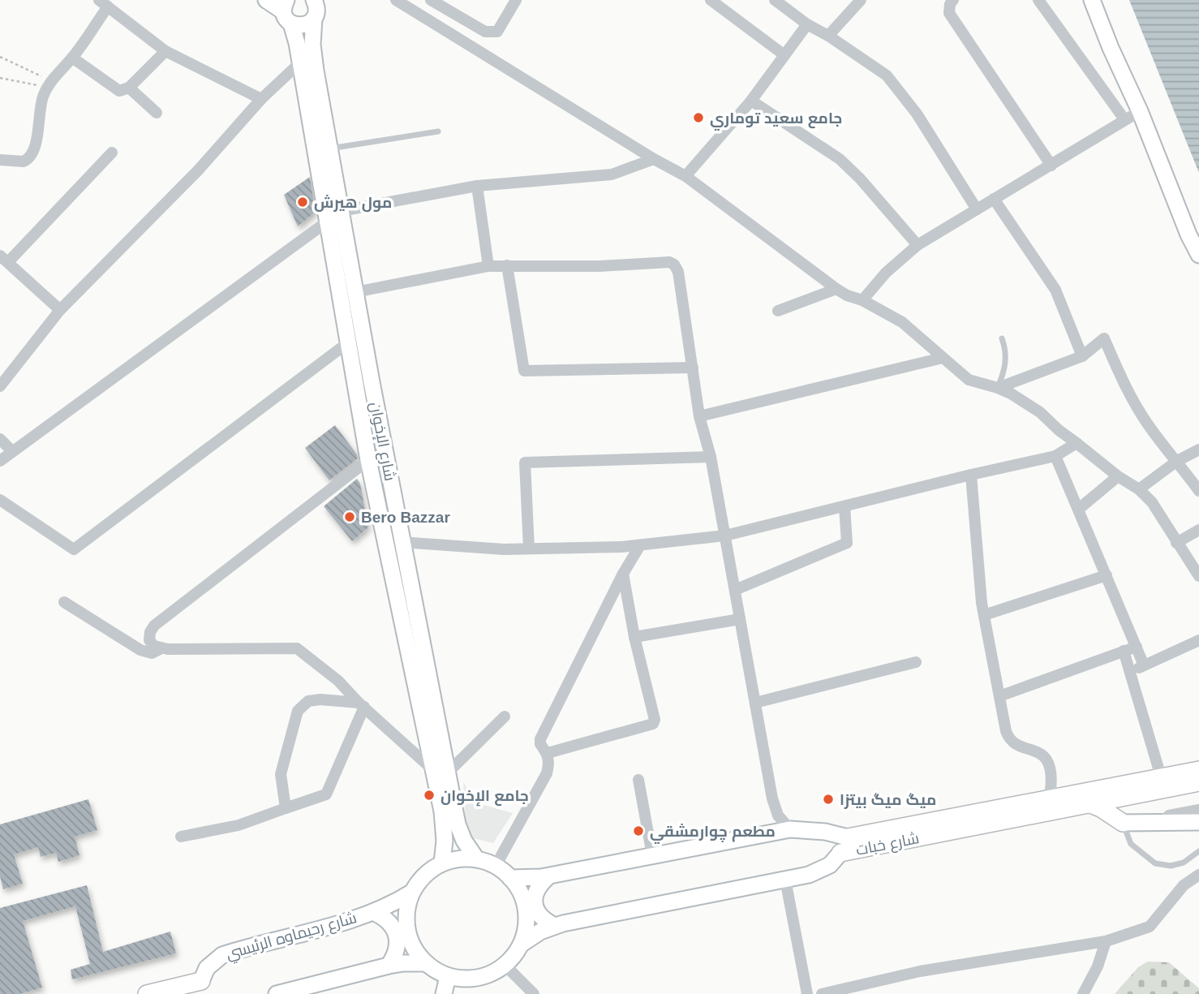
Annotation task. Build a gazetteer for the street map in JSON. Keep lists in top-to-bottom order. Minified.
{"streets":{"main road":["شارع الإخوان","شارع خبات","شارع رحيماوه الرئيسي"]},"crossings":[["شارع الإخوان","شارع خبات"],["شارع الإخوان","شارع رحيماوه الرئيسي"],["شارع خبات","شارع رحيماوه الرئيسي"]],"places":["جامع سعيد توماري","مول هيرش","Bero Bazzar","جامع الإخوان","ميگ ميگ بيتزا","مطعم چوارمشقي"]}
